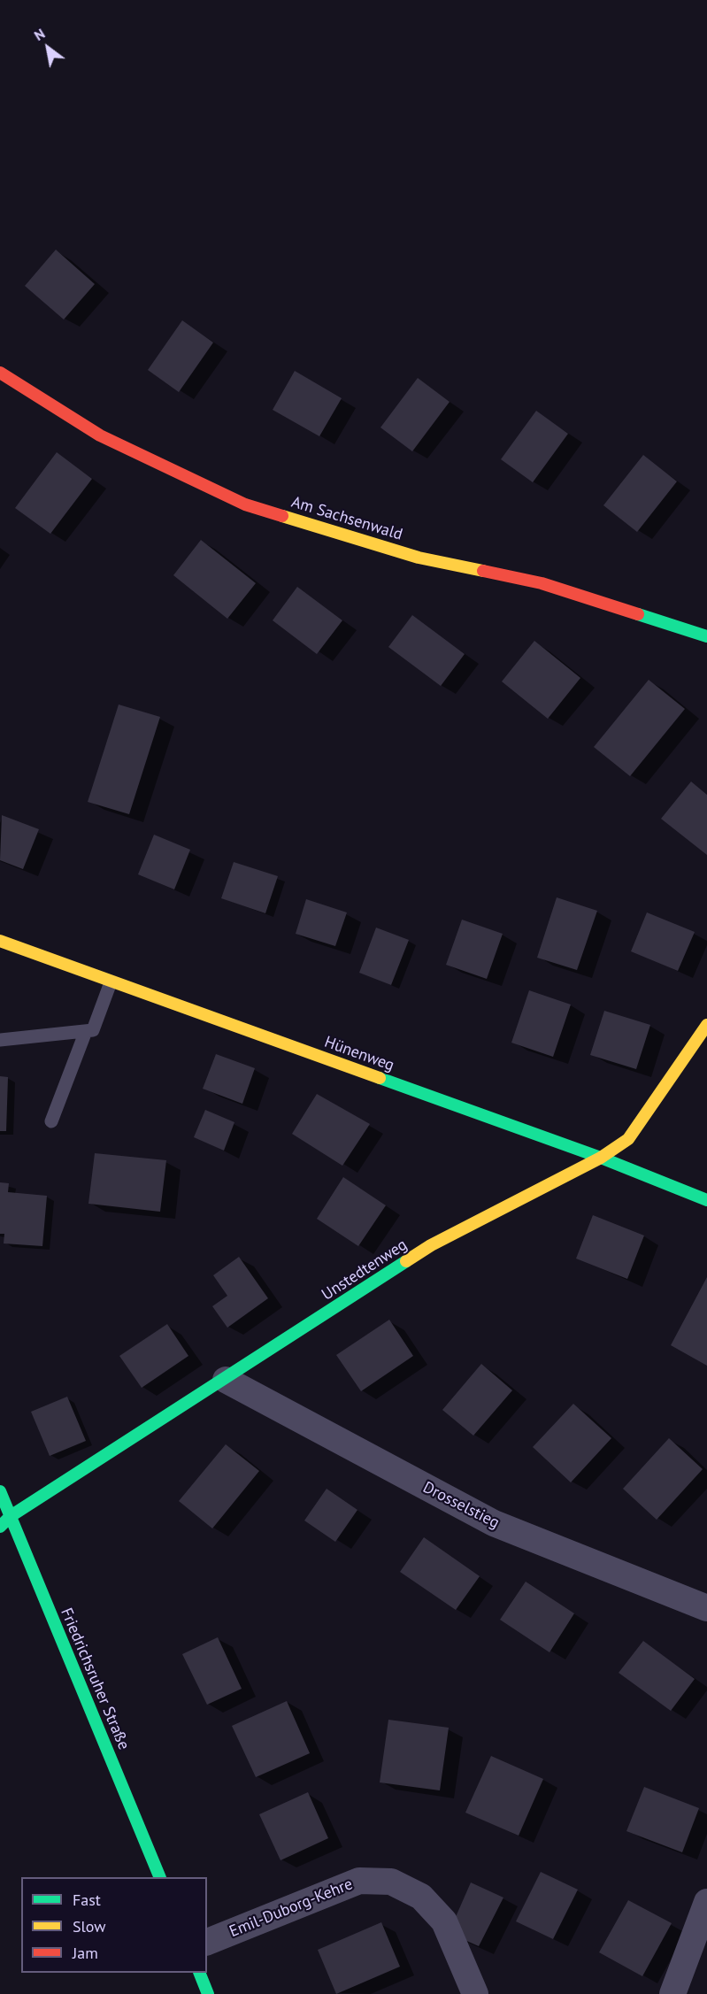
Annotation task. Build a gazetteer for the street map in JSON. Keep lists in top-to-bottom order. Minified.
{"streets":{"street":["Am Sachsenwald","Hünenweg","Unstedtenweg","Drosselstieg","Friedrichsruher Straße","Emil-Duborg-Kehre"]},"crossings":[["Hünenweg","Unstedtenweg"],["Unstedtenweg","Drosselstieg"],["Unstedtenweg","Friedrichsruher Straße"]],"legend":["Fast","Slow","Jam"],"north":"top left"}
